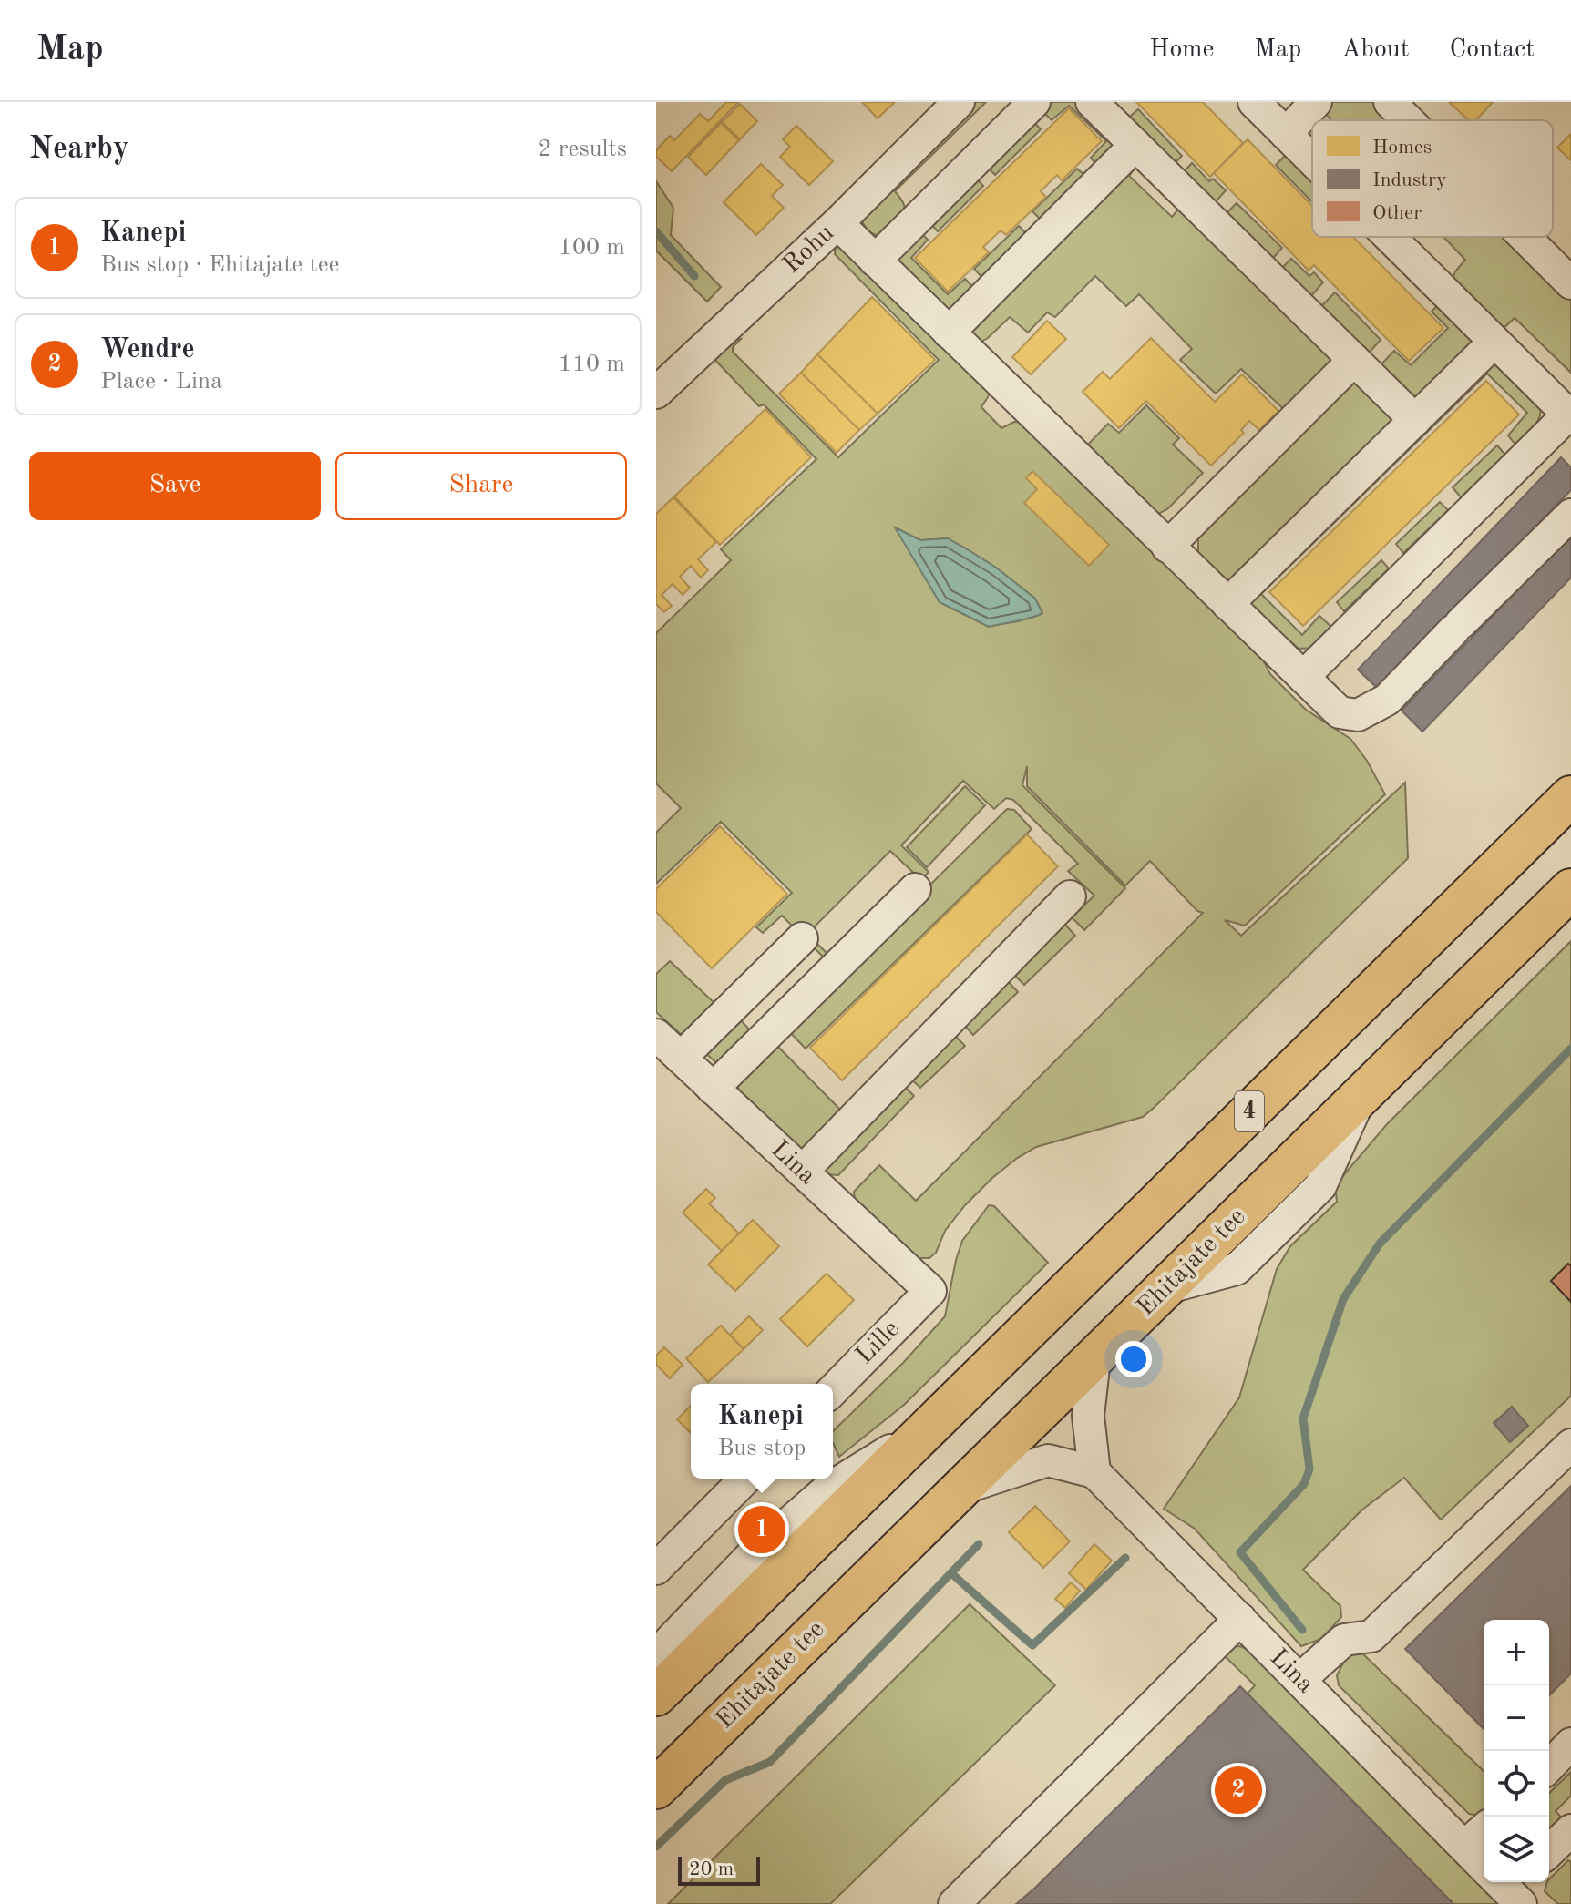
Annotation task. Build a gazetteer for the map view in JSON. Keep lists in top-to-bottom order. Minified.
{"streets":{"highway":["4","Ehitajate tee"],"street":["Rohu","Lina","Lille"]},"crossings":[["Lina","Lille"]],"legend":["Homes","Industry","Other"],"scale_bar":"20 m","page":{"header":"Map","nav":["Home","Map","About","Contact"],"heading":["Nearby","2 results"],"list":[{"mark":"1","name":"Kanepi","note":"Bus stop · Ehitajate tee","value":"100 m"},{"mark":"2","name":"Wendre","note":"Place · Lina","value":"110 m"}],"buttons":["Save","Share"],"popup":["Kanepi","Bus stop"],"pins":["1","2"],"map_buttons":["+","−"],"scale":"20 m"}}
